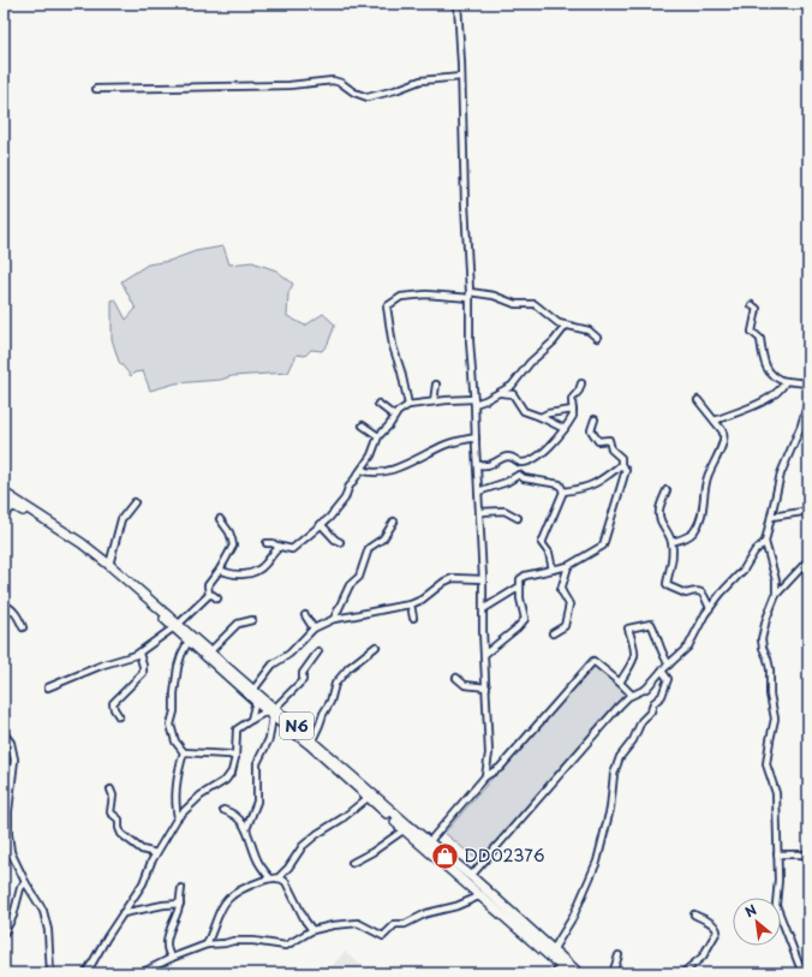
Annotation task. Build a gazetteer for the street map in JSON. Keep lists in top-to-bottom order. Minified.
{"streets":{"highway":["N6"]},"places":{"shop":["DD02376"]},"north":"top left"}
